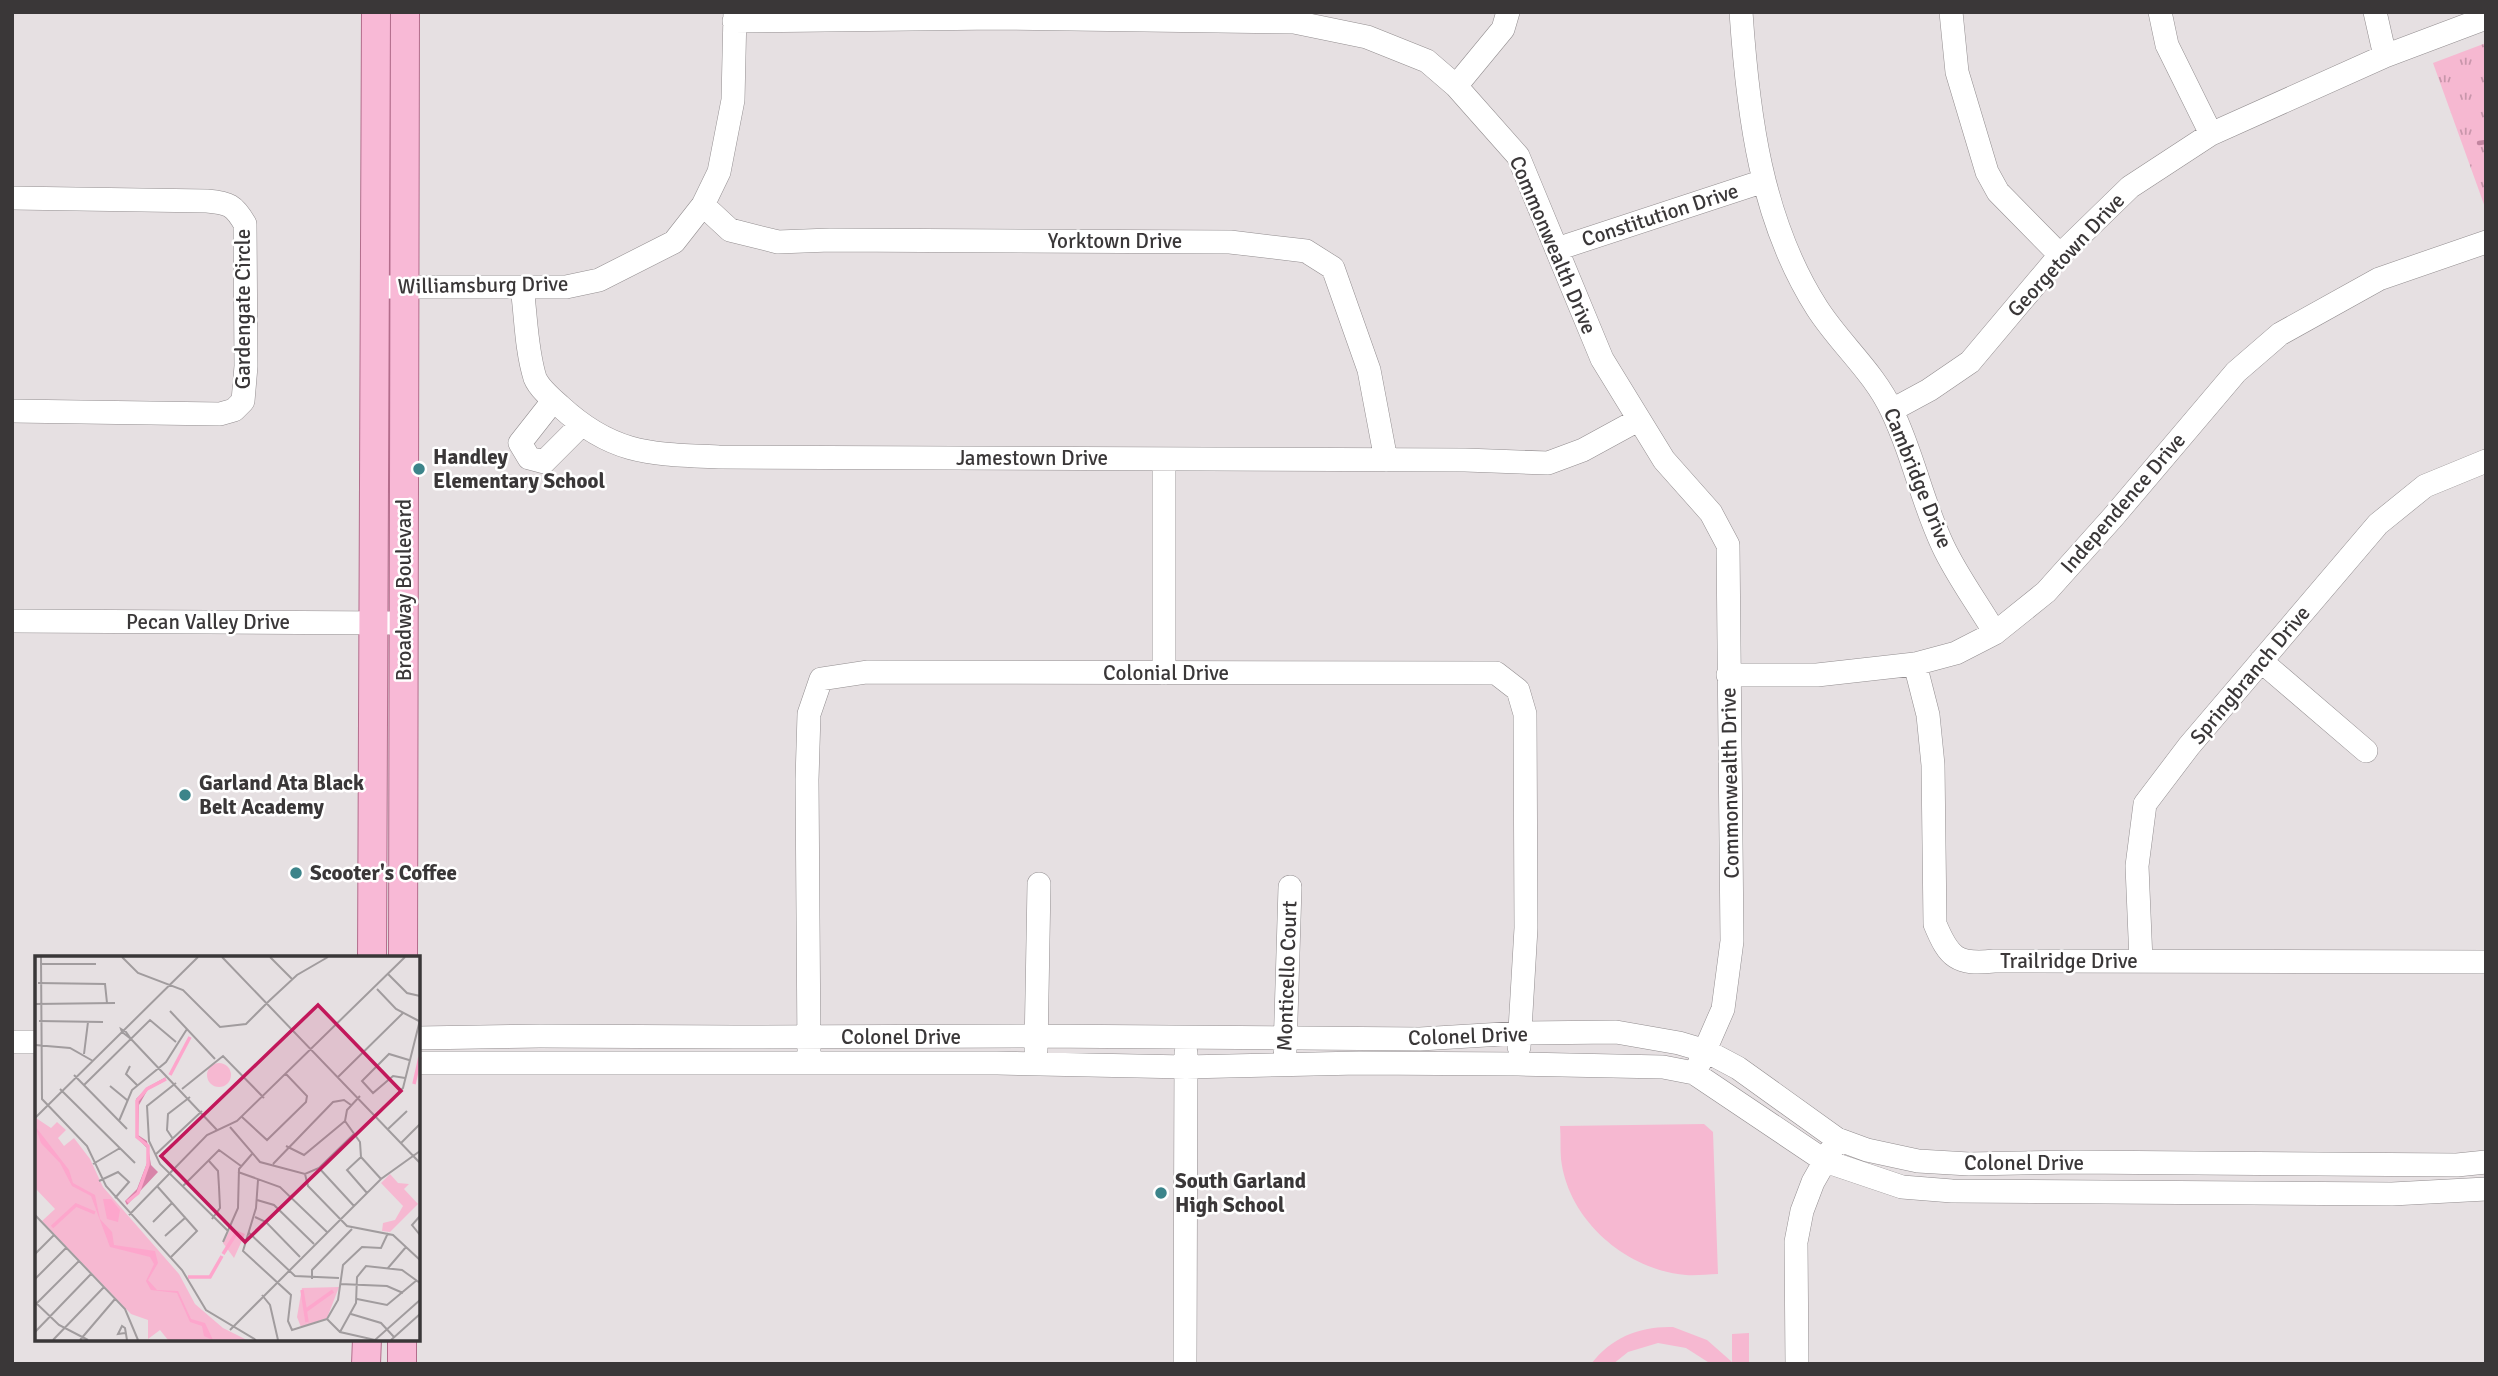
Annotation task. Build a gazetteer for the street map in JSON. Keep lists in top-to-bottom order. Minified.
{"streets":{"main road":["Broadway Boulevard"],"street":["Constitution Drive","Yorktown Drive","Commonwealth Drive","Georgetown Drive","Williamsburg Drive","Gardengate Circle","Jamestown Drive","Cambridge Drive","Independence Drive","Pecan Valley Drive","Colonial Drive","Springbranch Drive","Trailridge Drive","Monticello Court","Colonel Drive"]},"crossings":[["Constitution Drive","Commonwealth Drive"],["Constitution Drive","Cambridge Drive"],["Yorktown Drive","Williamsburg Drive"],["Yorktown Drive","Jamestown Drive"],["Commonwealth Drive","Williamsburg Drive"],["Commonwealth Drive","Jamestown Drive"],["Commonwealth Drive","Independence Drive"],["Commonwealth Drive","Colonel Drive"],["Georgetown Drive","Cambridge Drive"],["Williamsburg Drive","Jamestown Drive"],["Williamsburg Drive","Broadway Boulevard"],["Cambridge Drive","Independence Drive"],["Independence Drive","Trailridge Drive"],["Broadway Boulevard","Pecan Valley Drive"],["Colonial Drive","Colonel Drive"],["Springbranch Drive","Trailridge Drive"],["Monticello Court","Colonel Drive"]],"places":["Handley Elementary School","Garland Ata Black Belt Academy","Scooter's Coffee","South Garland High School"]}
